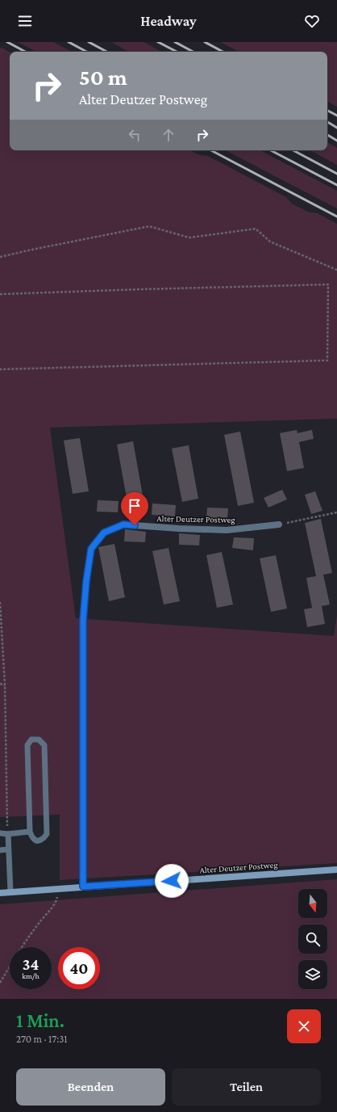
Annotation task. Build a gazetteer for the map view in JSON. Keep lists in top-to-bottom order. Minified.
{"streets":{"street":["Alter Deutzer Postweg"]},"north":"bottom","page":{"header":"Headway","turn":["50 m","Alter Deutzer Postweg"],"speed":"34 km/h","limit":"40","heading":["1 Min.","270 m · 17:31"],"buttons":["Beenden","Teilen"]}}
